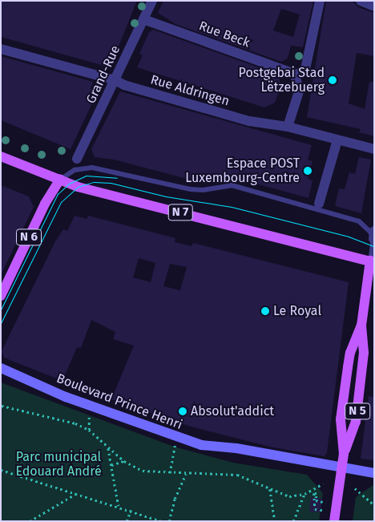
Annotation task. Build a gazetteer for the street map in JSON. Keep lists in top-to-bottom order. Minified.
{"streets":{"main road":["N 7","N 6","Boulevard Prince Henri","N 5"],"street":["Rue Beck","Grand-Rue","Rue Aldringen"]},"crossings":[["Rue Beck","Grand-Rue"],["Grand-Rue","Rue Aldringen"],["N 7","N 6"],["N 7","N 5"],["Boulevard Prince Henri","N 5"]],"parks":["Parc municipal Edouard André"],"places":["Postgebai Stad Lëtzebuerg","Espace POST Luxembourg-Centre","Le Royal","Absolut'addict"]}
